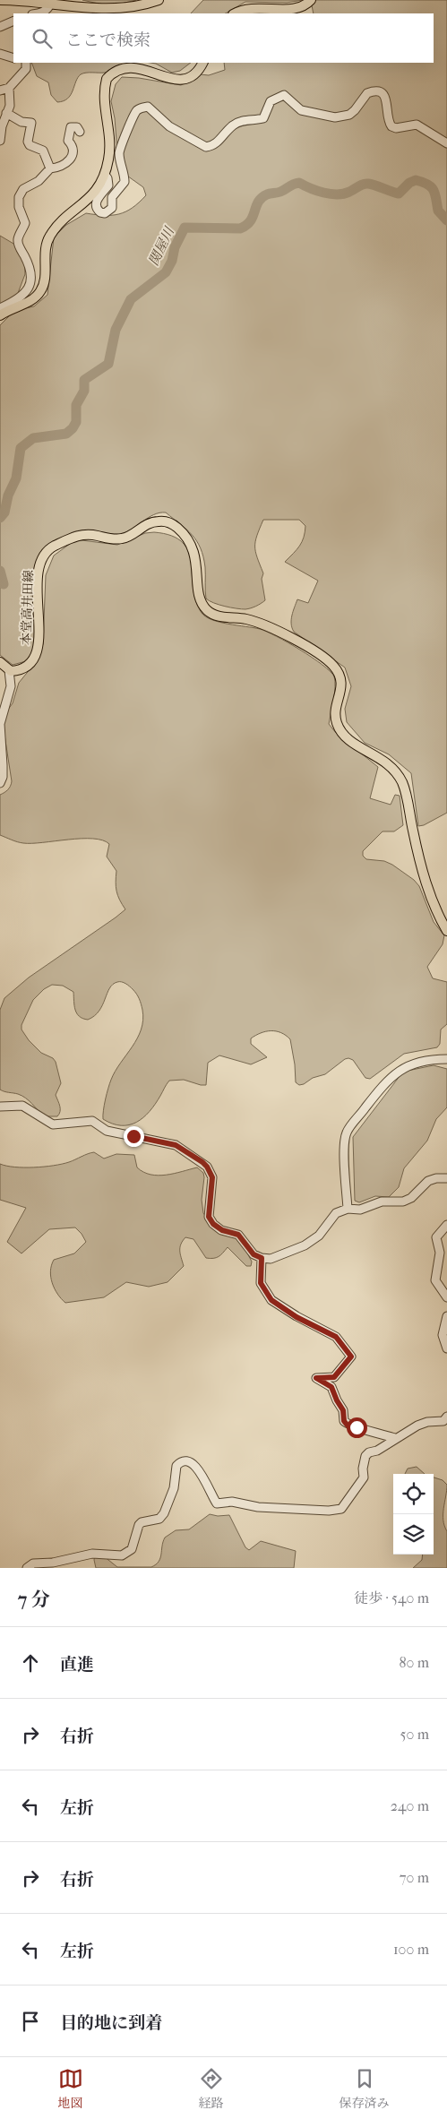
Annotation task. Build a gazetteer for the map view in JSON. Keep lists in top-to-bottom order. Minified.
{"streets":{"main road":["本堂高井田線"]},"water":["関屋川"],"page":{"search":"ここで検索","heading":["7 分","徒歩 · 540 m"],"list":[["直進","80 m"],["右折","50 m"],["左折","240 m"],["右折","70 m"],["左折","100 m"],"目的地に到着"],"nav":["地図","経路","保存済み"]}}
